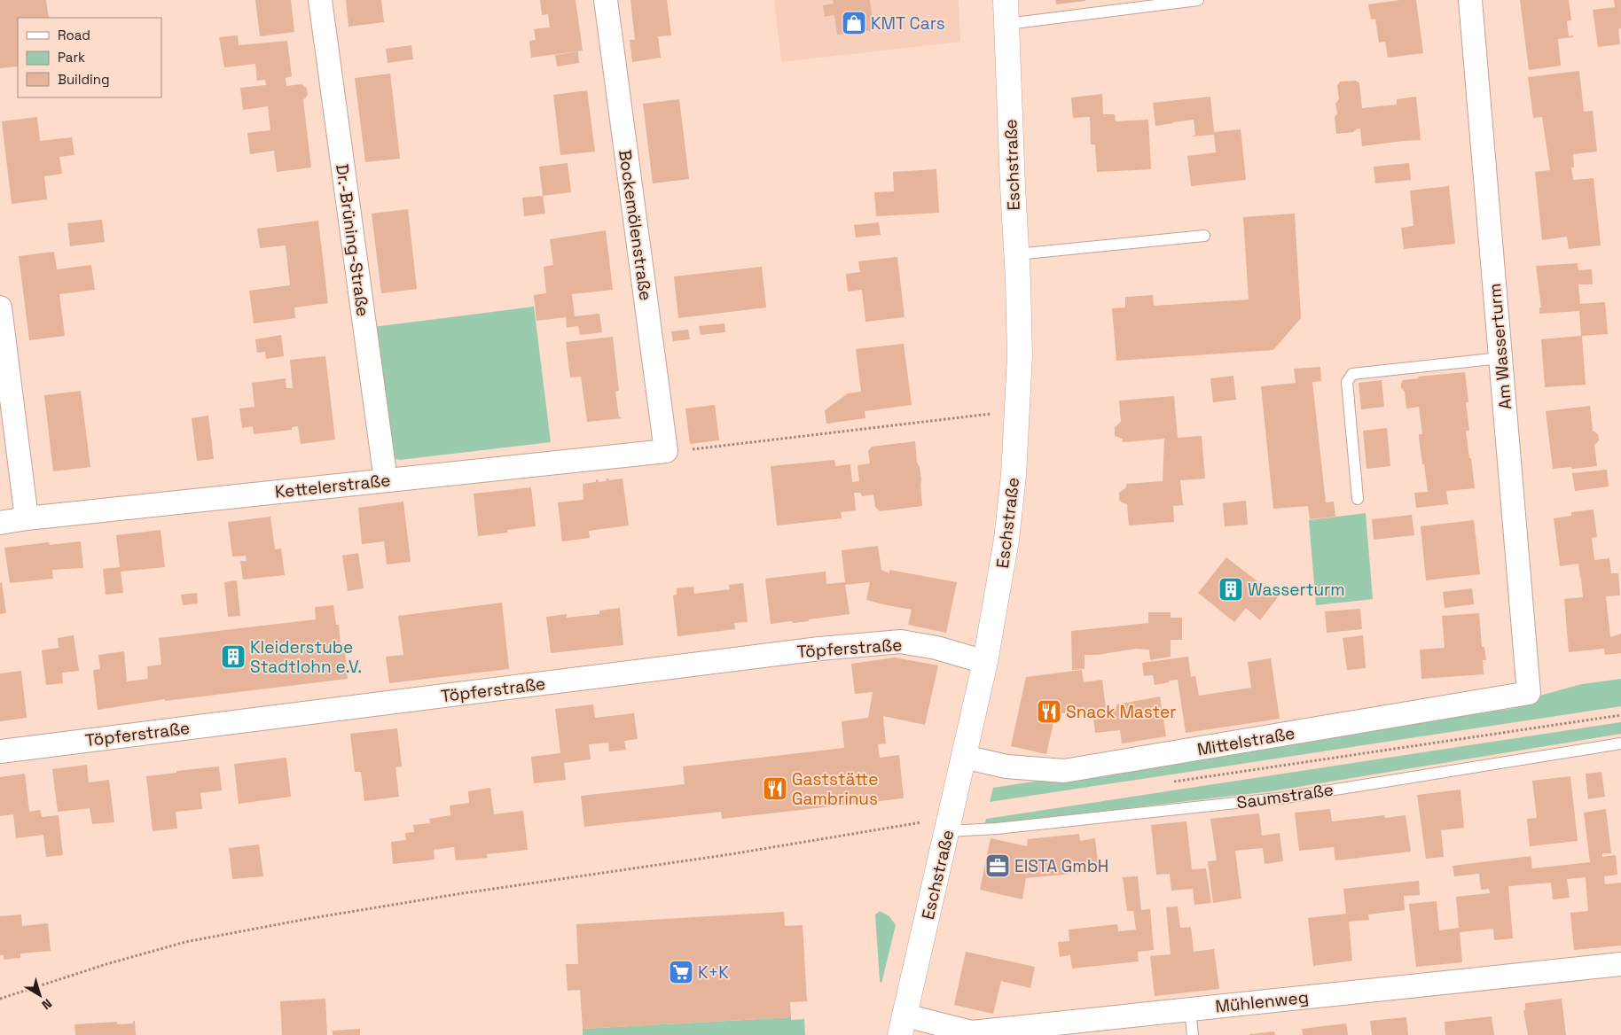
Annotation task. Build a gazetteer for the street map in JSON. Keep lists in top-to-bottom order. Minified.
{"streets":{"main road":["Eschstraße"],"street":["Bockemölenstraße","Dr.-Brüning-Straße","Am Wasserturm","Kettelerstraße","Töpferstraße","Mittelstraße","Mühlenweg"],"lane":["Saumstraße"]},"crossings":[["Eschstraße","Töpferstraße"],["Eschstraße","Mittelstraße"],["Eschstraße","Saumstraße"],["Eschstraße","Mühlenweg"],["Bockemölenstraße","Kettelerstraße"],["Dr.-Brüning-Straße","Kettelerstraße"],["Am Wasserturm","Mittelstraße"]],"places":{"shop":["KMT Cars"],"building":["Wasserturm","Kleiderstube Stadtlohn e.V."],"restaurant":["Snack Master","Gaststätte Gambrinus"],"office":["EISTA GmbH"],"supermarket":["K+K"]},"legend":["Road","Park","Building"],"north":"bottom right"}
